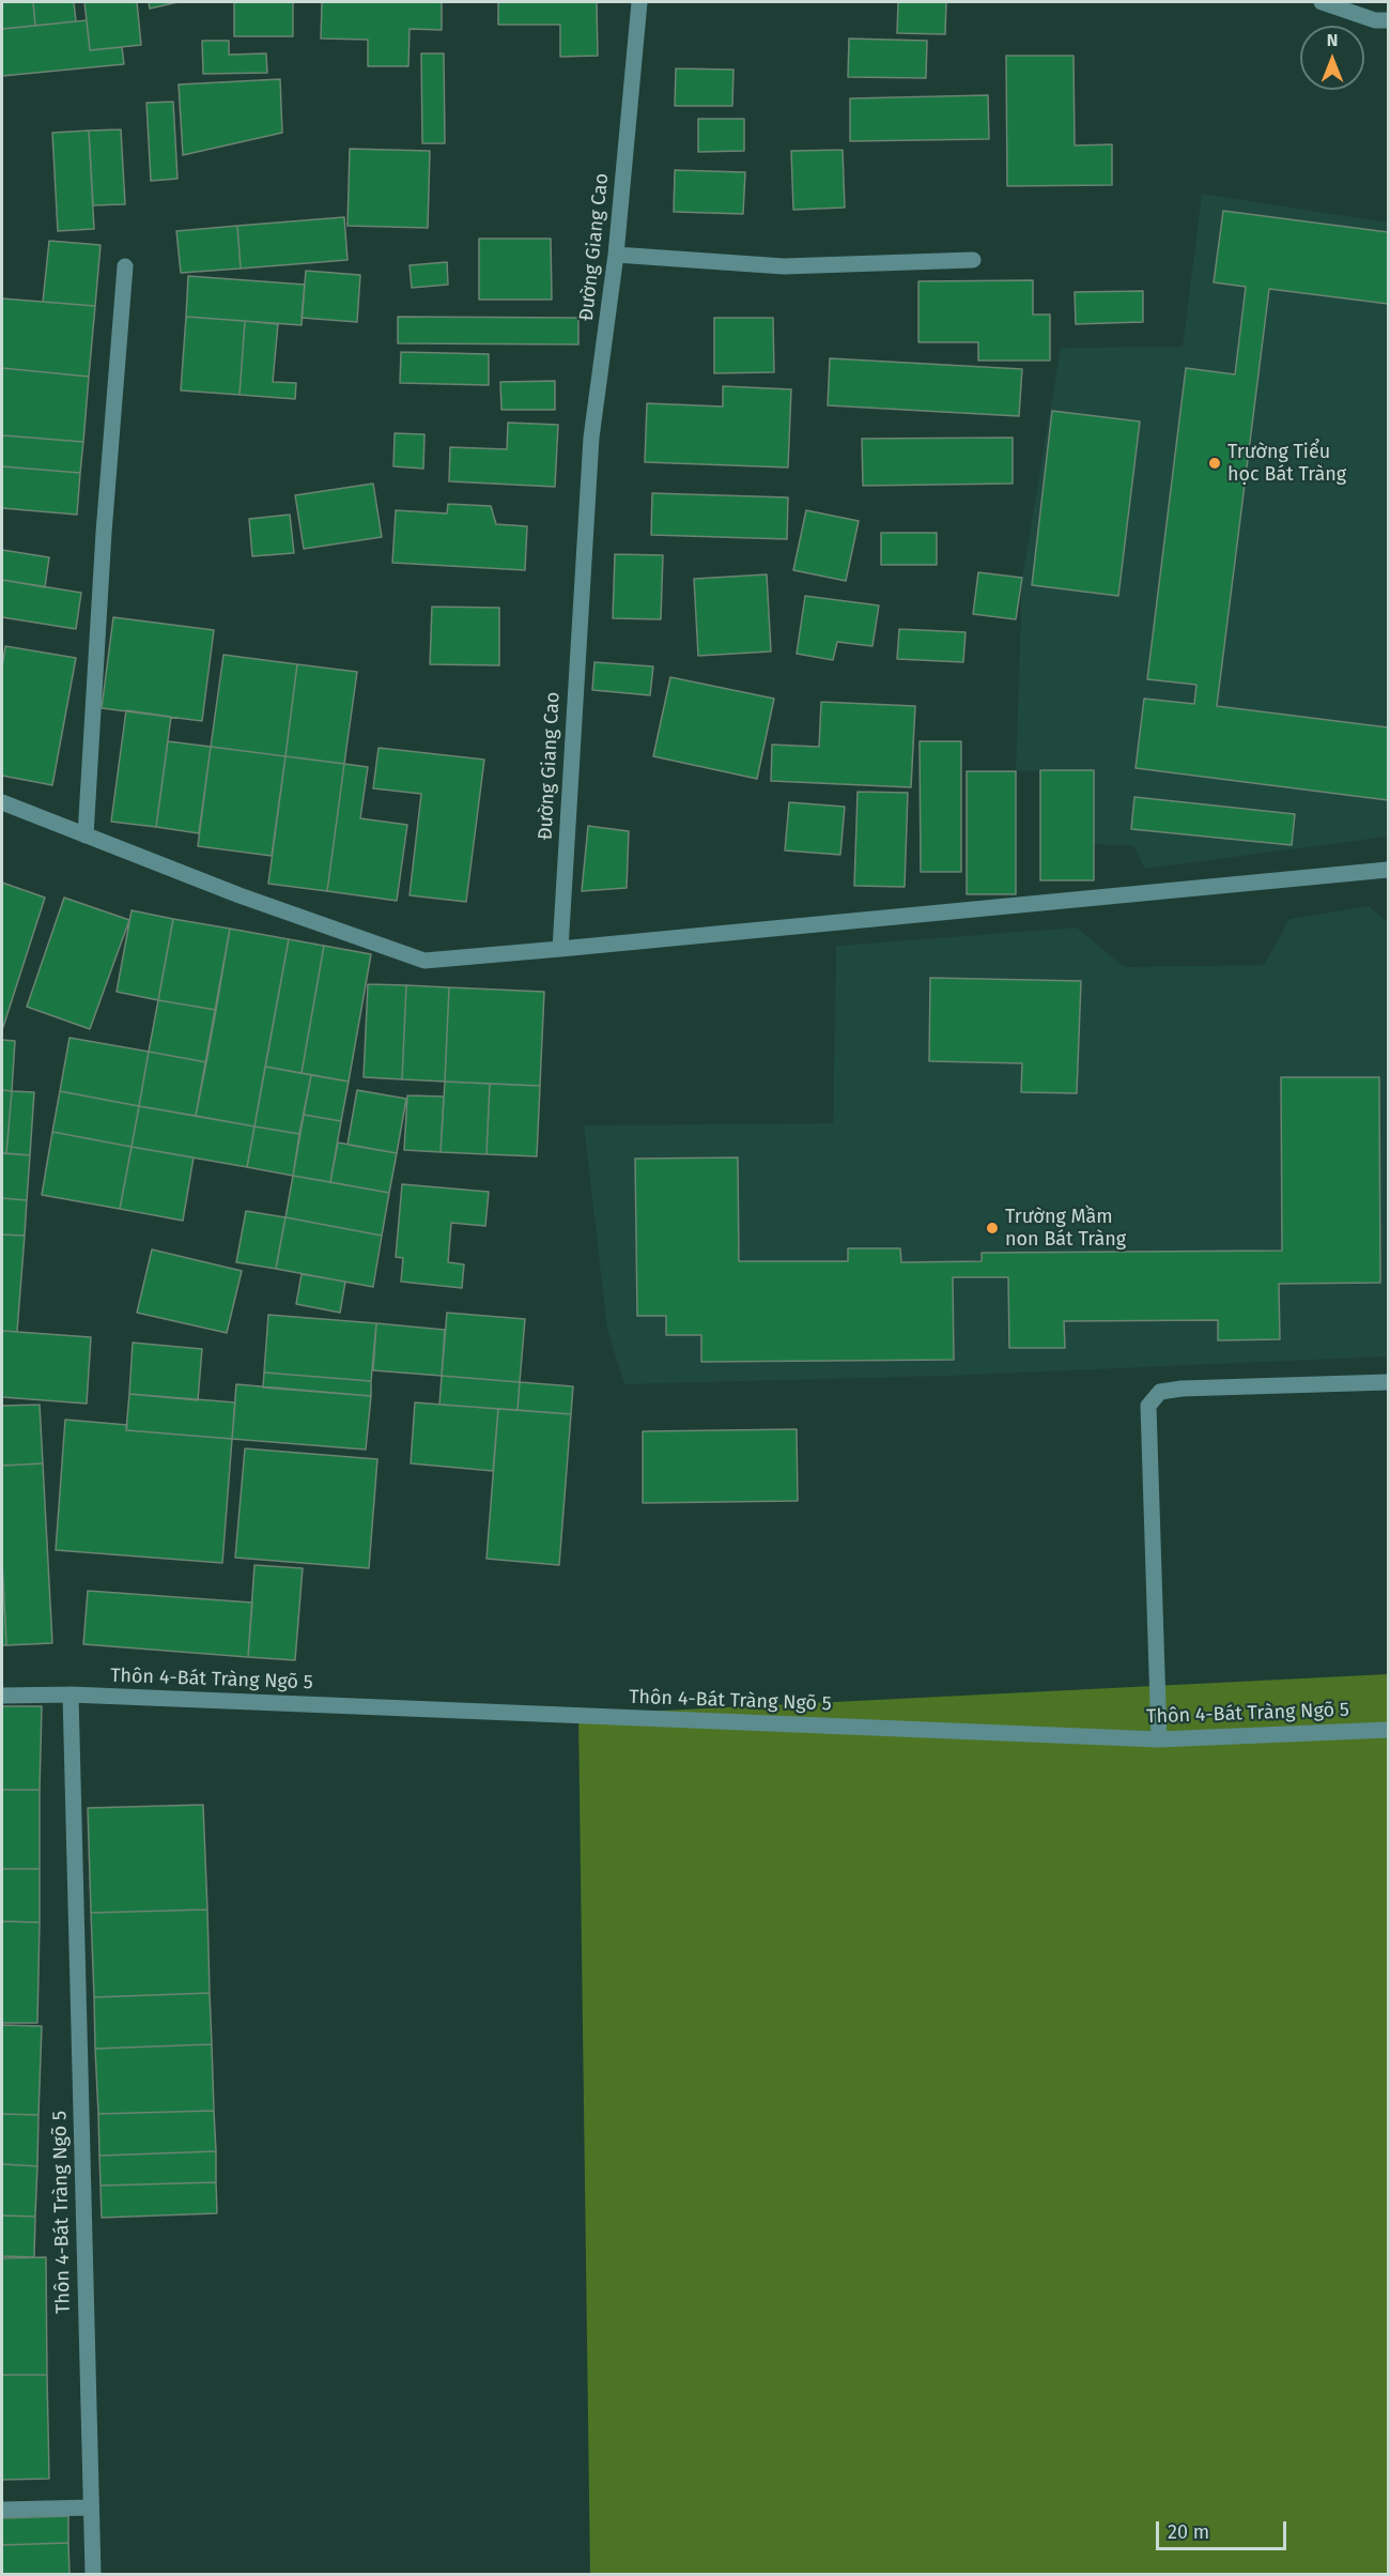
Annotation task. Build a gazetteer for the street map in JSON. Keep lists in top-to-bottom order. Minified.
{"streets":{"street":["Đường Giang Cao","Thôn 4-Bát Tràng Ngõ 5"]},"places":["Trường Tiểu học Bát Tràng","Trường Mầm non Bát Tràng"],"scale_bar":"20 m","north":"top"}
